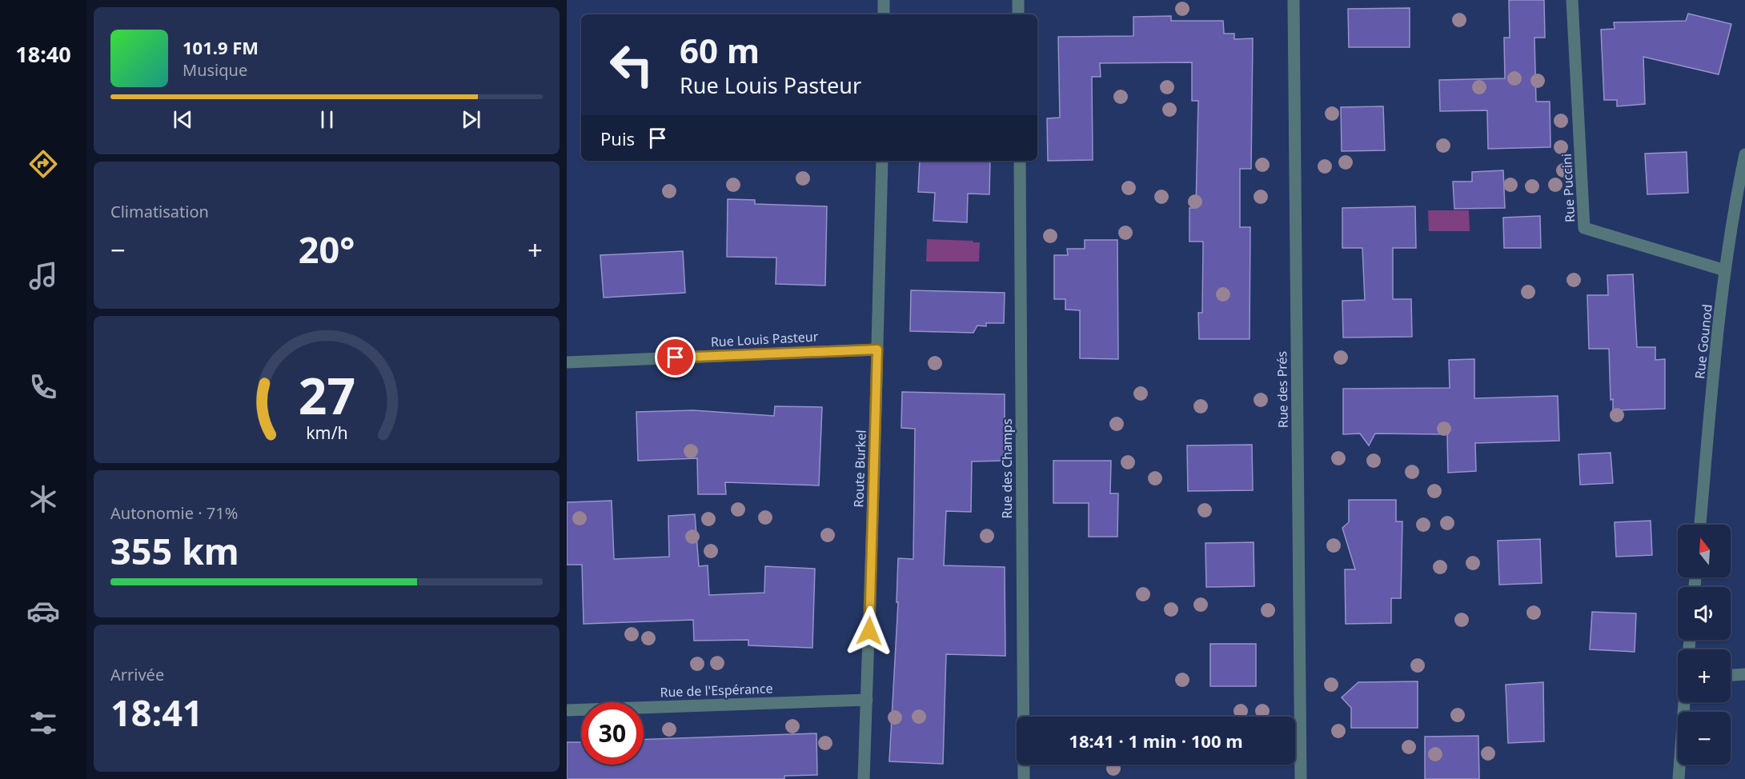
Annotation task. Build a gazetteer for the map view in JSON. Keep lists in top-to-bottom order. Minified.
{"streets":{"street":["Rue Puccini","Rue Louis Pasteur","Rue Gounod","Rue des Prés","Route Burkel","Rue des Champs","Rue de l'Espérance"]},"crossings":[["Rue Puccini","Rue Gounod"],["Rue Louis Pasteur","Route Burkel"],["Route Burkel","Rue de l'Espérance"]],"north":"top","page":{"tabs":"18:40","turn":["60 m","Rue Louis Pasteur"],"song":["101.9 FM","Musique"],"then":"Puis","tile":["Climatisation",["Autonomie · 71%","355 km"],["Arrivée","18:41"]],"heat":["−","20°","+"],"map_buttons":["+","−"],"limit":"30","trip":"18:41 · 1 min · 100 m","gauge":["27","km/h"]}}
